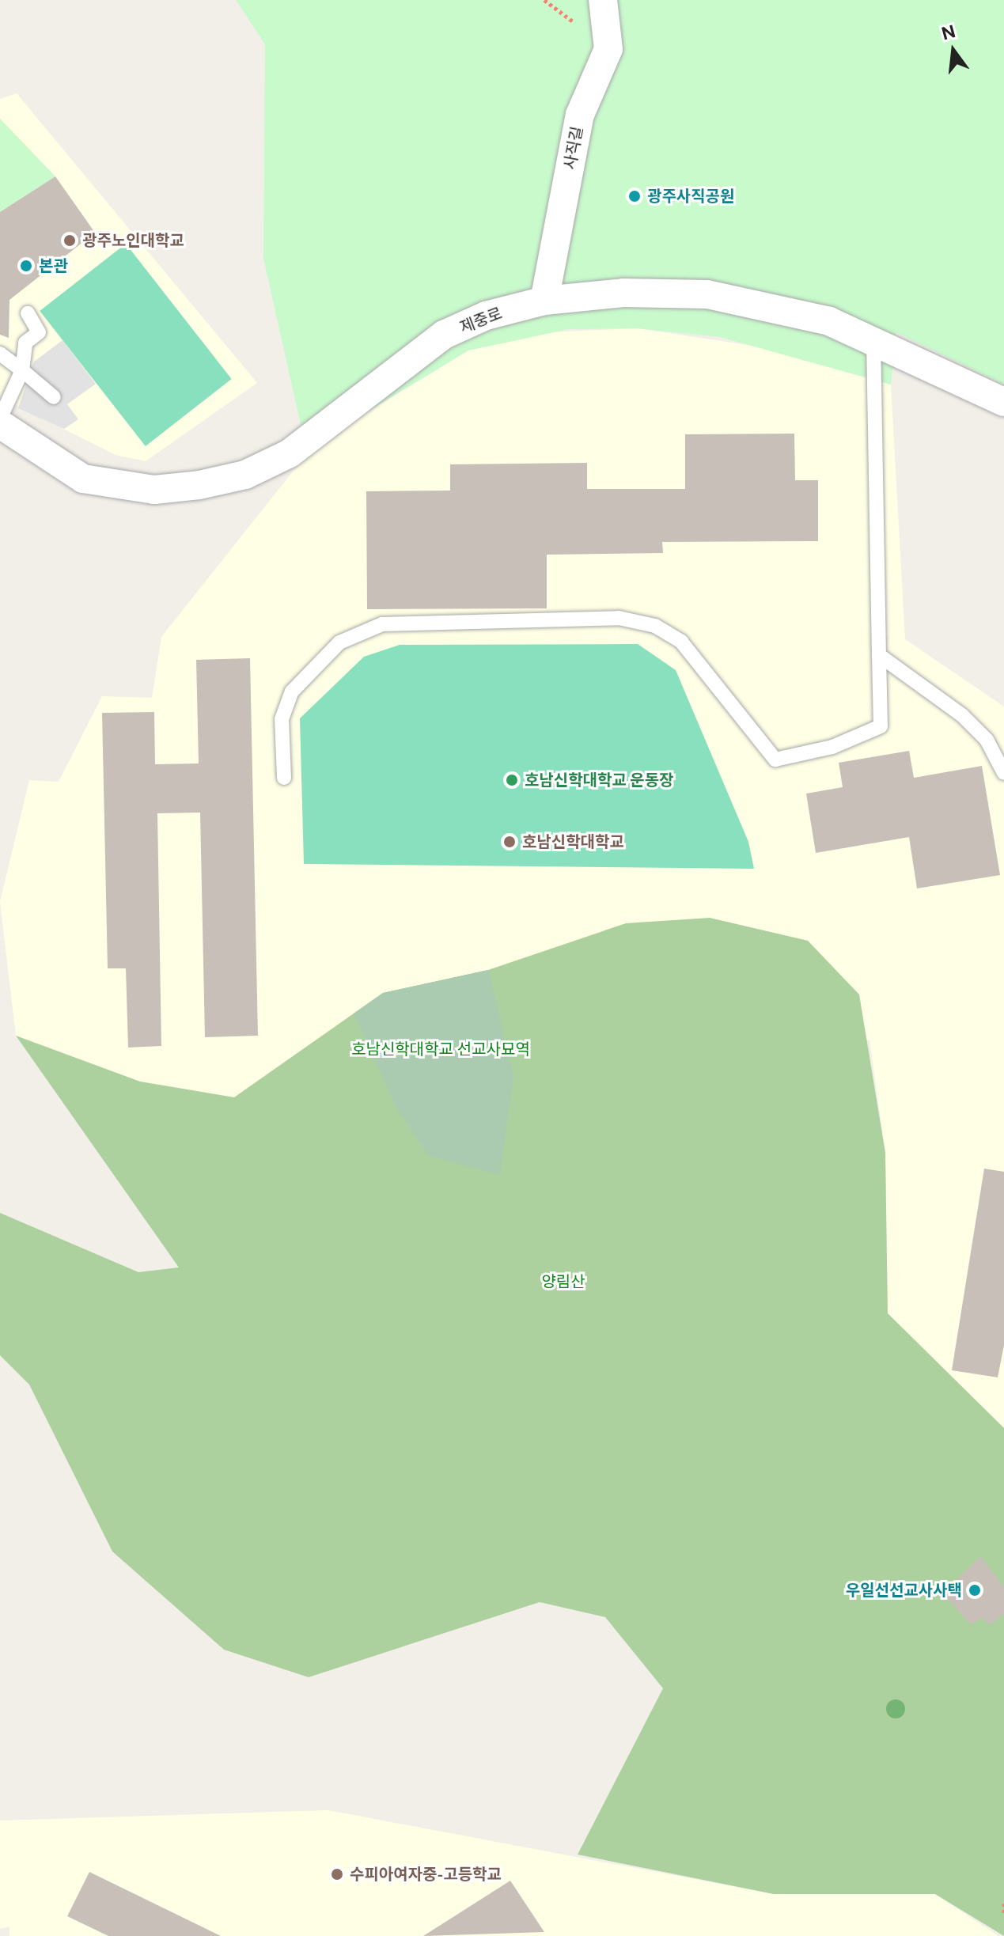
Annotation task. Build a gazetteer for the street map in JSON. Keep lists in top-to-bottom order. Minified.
{"streets":{"street":["사직길","제중로"]},"crossings":[["사직길","제중로"]],"parks":["호남신학대학교 선교사묘역","양림산"],"places":["광주사직공원","광주노인대학교","본관","호남신학대학교 운동장","호남신학대학교","우일선선교사사택","수피아여자중-고등학교"],"north":"top"}
